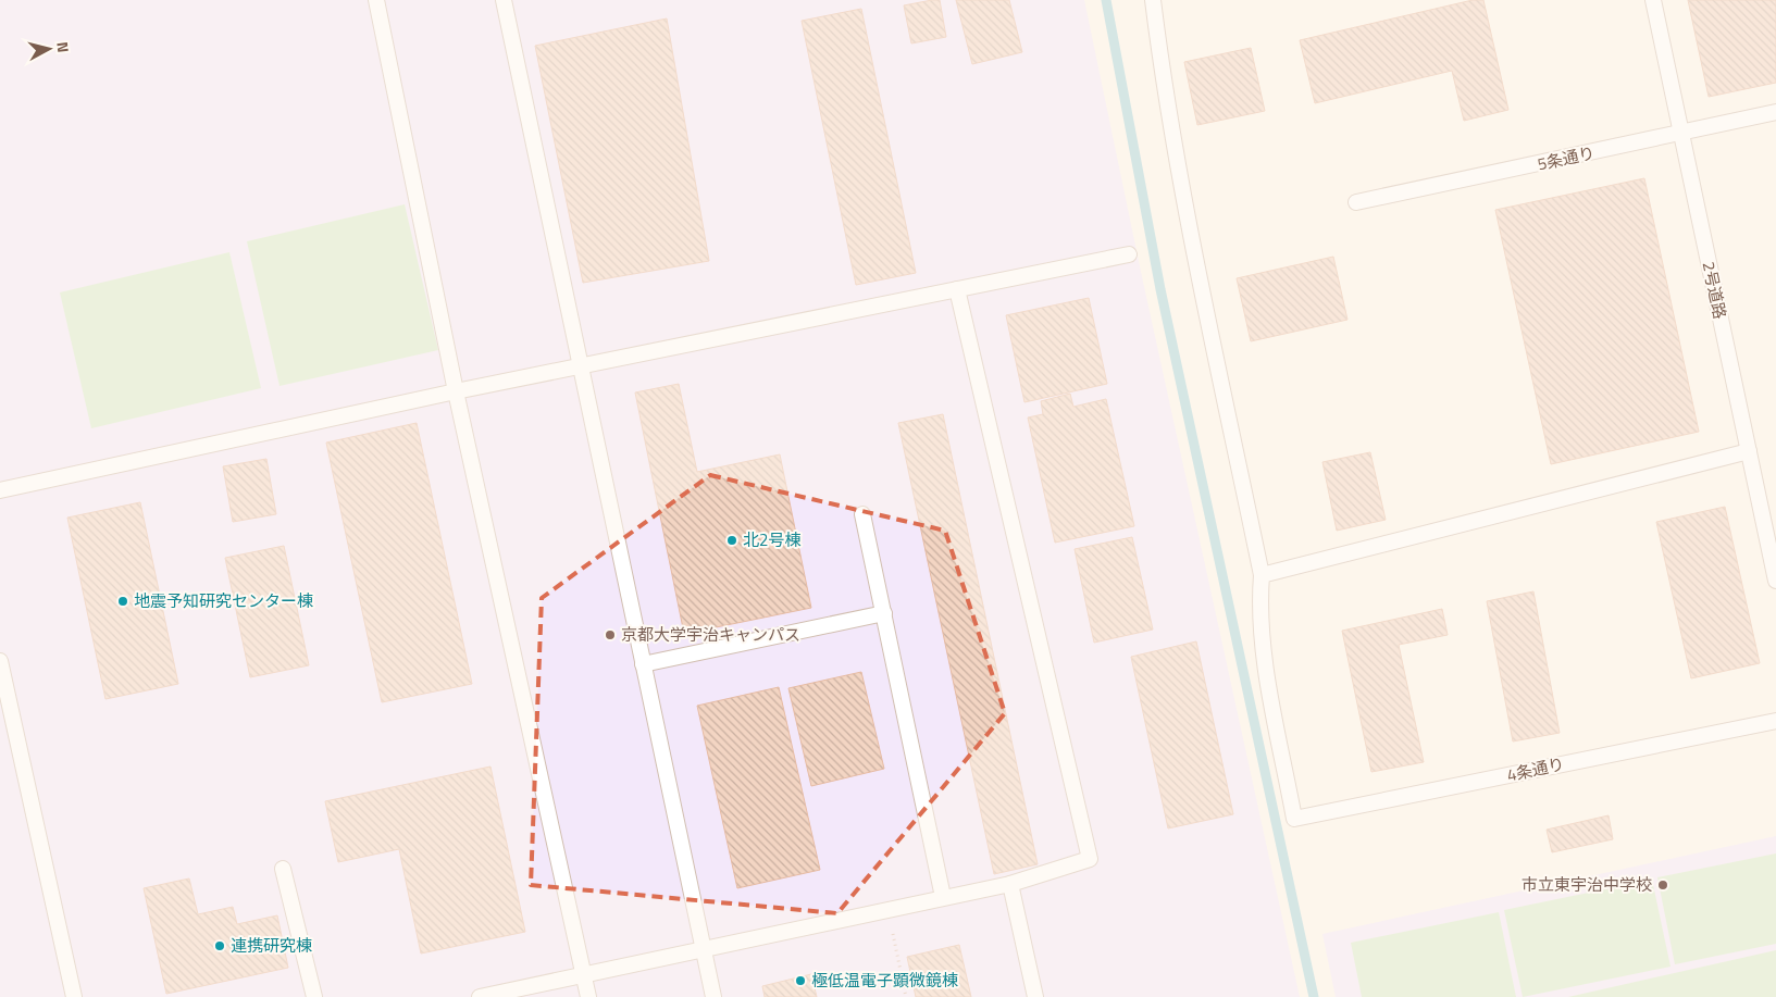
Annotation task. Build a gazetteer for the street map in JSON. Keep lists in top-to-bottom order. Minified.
{"streets":{"lane":["5条通り","2号道路","4条通り"]},"crossings":[["5条通り","2号道路"]],"places":["北2号棟","地震予知研究センター棟","京都大学宇治キャンパス","市立東宇治中学校","連携研究棟","極低温電子顕微鏡棟"],"north":"right"}
